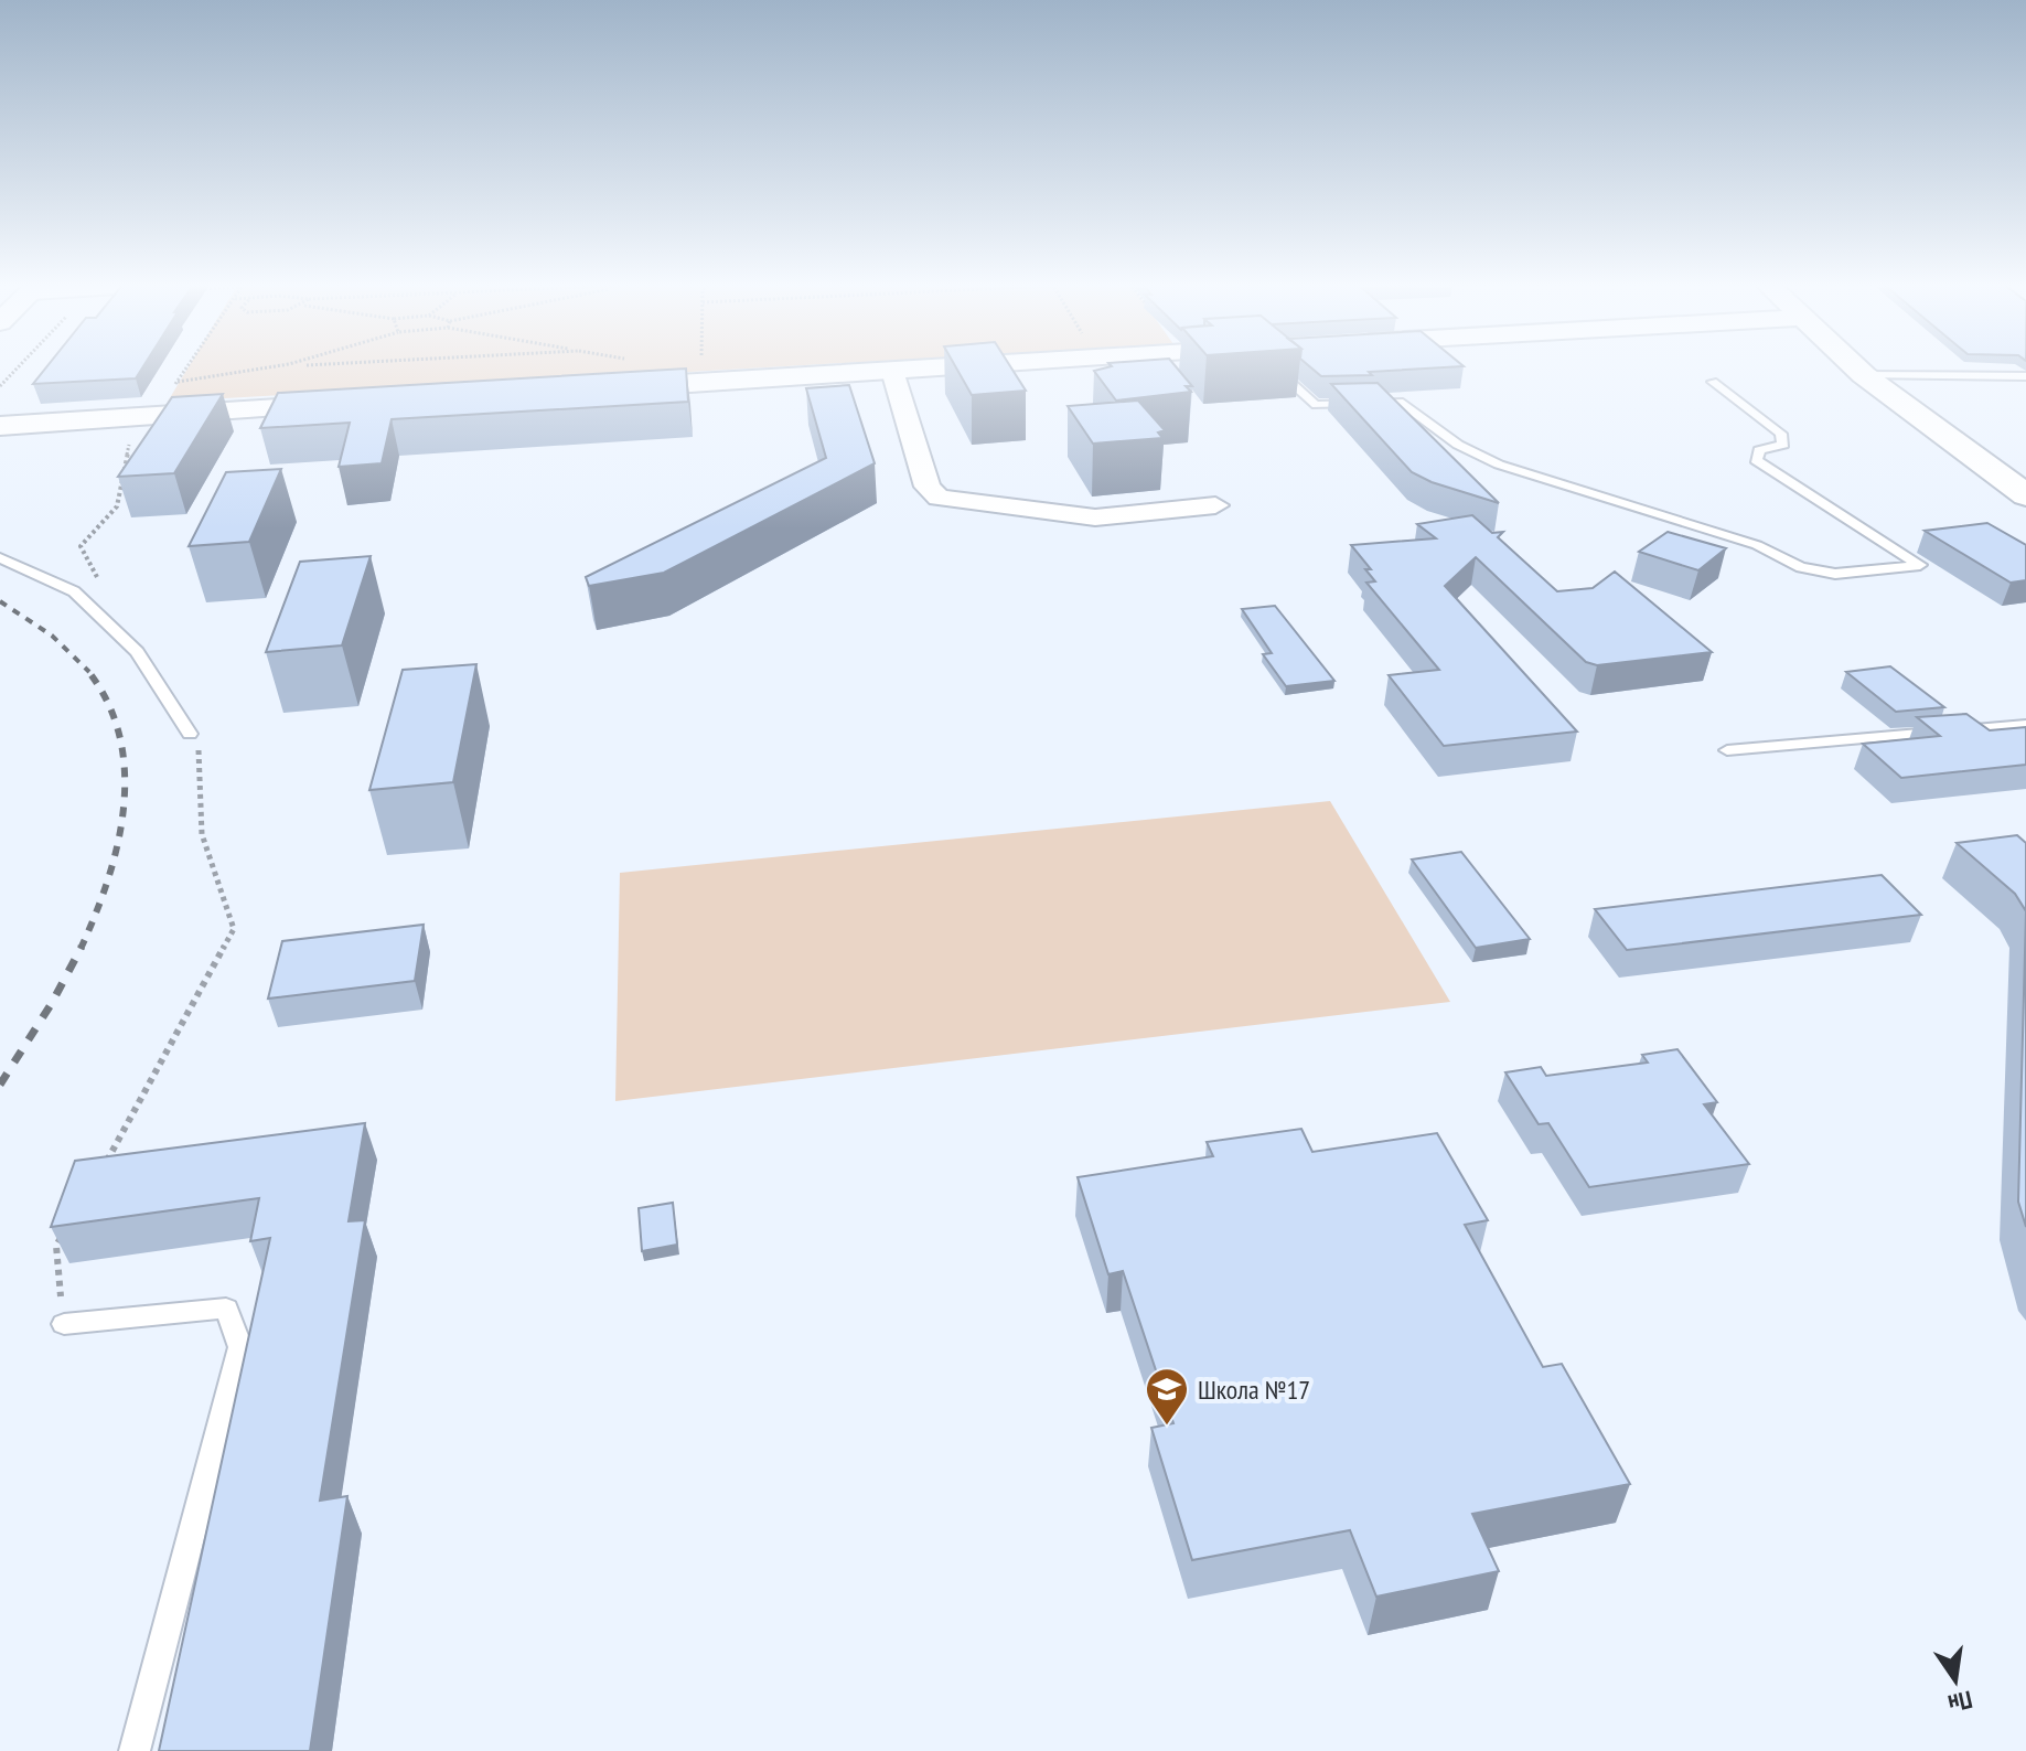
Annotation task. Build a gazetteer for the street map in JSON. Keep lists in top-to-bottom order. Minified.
{"places":{"school or university":["Школа №17"]},"north":"bottom"}
